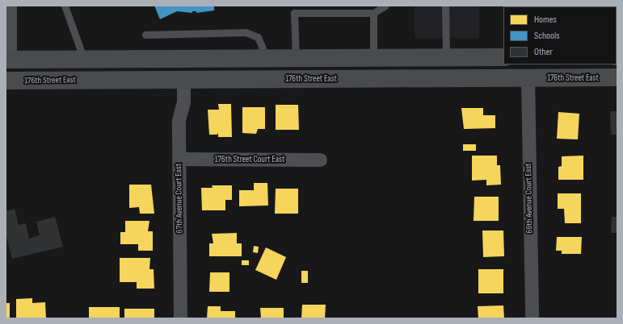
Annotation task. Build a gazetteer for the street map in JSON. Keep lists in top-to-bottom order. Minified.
{"streets":{"main road":["176th Street East"],"street":["176th Street Court East","67th Avenue Court East","69th Avenue Court East"]},"crossings":[["176th Street East","67th Avenue Court East"],["176th Street East","69th Avenue Court East"],["176th Street Court East","67th Avenue Court East"]],"legend":["Homes","Schools","Other"]}
